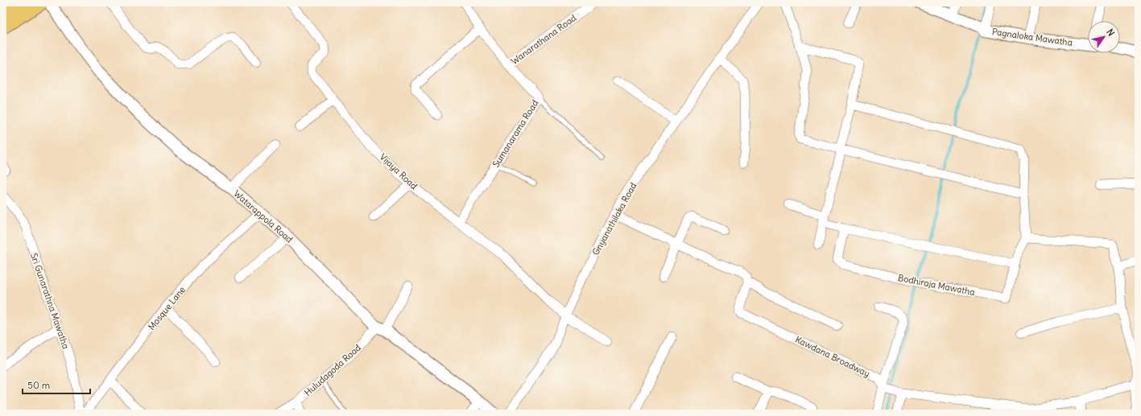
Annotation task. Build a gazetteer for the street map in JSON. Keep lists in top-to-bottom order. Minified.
{"streets":{"street":["Pagnaloka Mawatha","Wanarathana Road","Sumanarama Road","Vijaya Road","Watarappola Road","Gnyanathilaka Road","Bodhiraja Mawatha","Sri Gunarathna Mawatha","Mosque Lane","Kawdana Broadway","Huludagoda Road"]},"crossings":[["Wanarathana Road","Sumanarama Road"],["Sumanarama Road","Vijaya Road"],["Vijaya Road","Gnyanathilaka Road"],["Watarappola Road","Mosque Lane"],["Watarappola Road","Huludagoda Road"]],"scale_bar":"50 m","north":"top right"}
